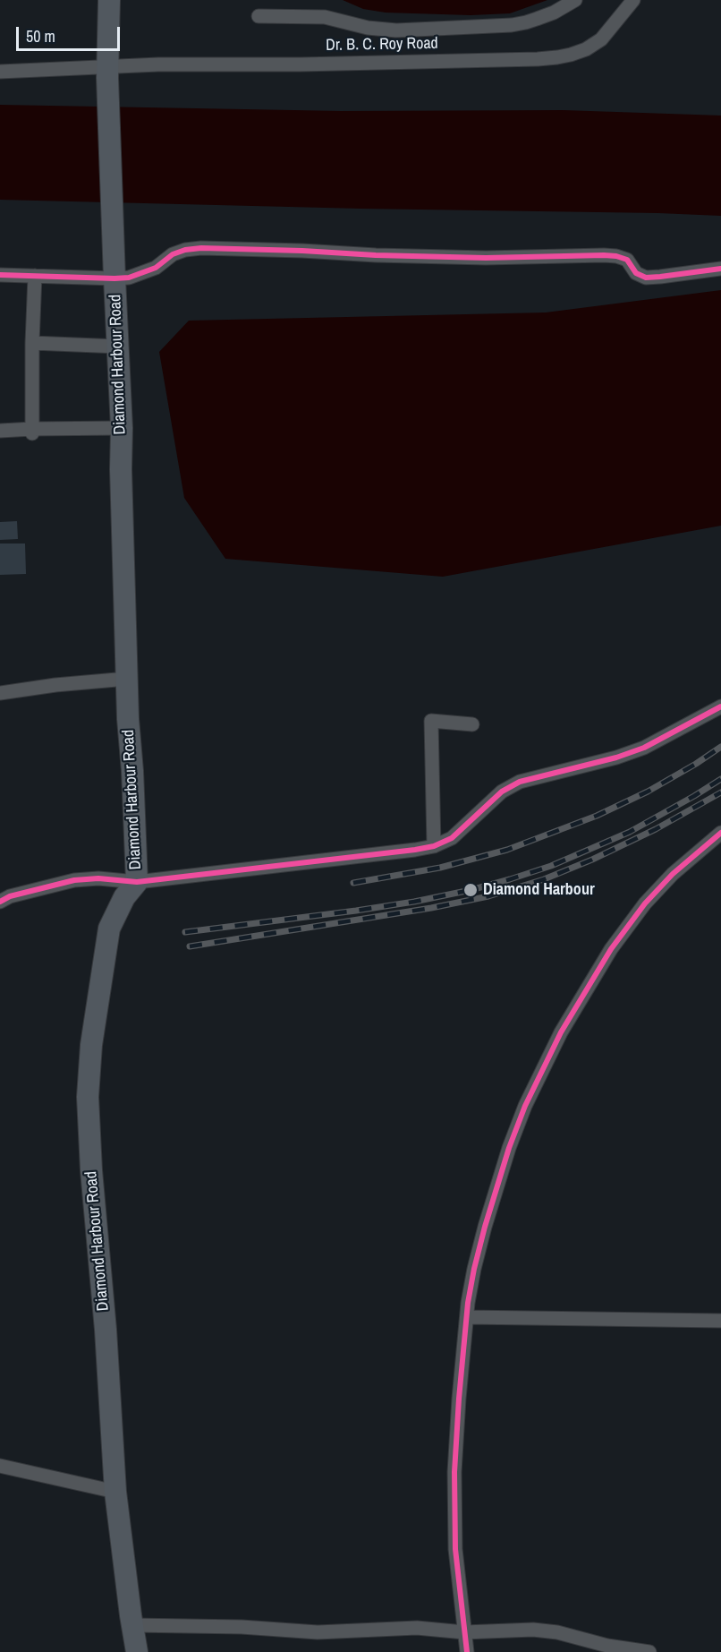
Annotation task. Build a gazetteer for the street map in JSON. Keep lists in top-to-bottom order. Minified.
{"streets":{"highway":["Diamond Harbour Road"],"street":["Dr. B. C. Roy Road"]},"crossings":[["Dr. B. C. Roy Road","Diamond Harbour Road"]],"places":["Diamond Harbour"],"scale_bar":"50 m"}
